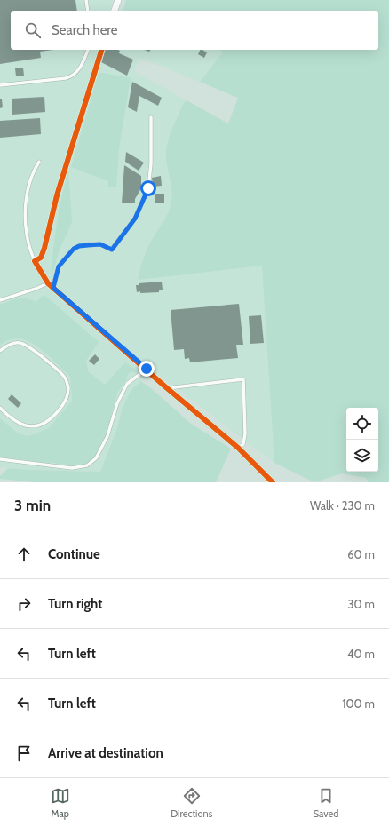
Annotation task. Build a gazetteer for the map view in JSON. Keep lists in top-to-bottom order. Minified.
{"page":{"search":"Search here","heading":["3 min","Walk · 230 m"],"list":[["Continue","60 m"],["Turn right","30 m"],["Turn left","40 m"],["Turn left","100 m"],"Arrive at destination"],"nav":["Map","Directions","Saved"]}}
